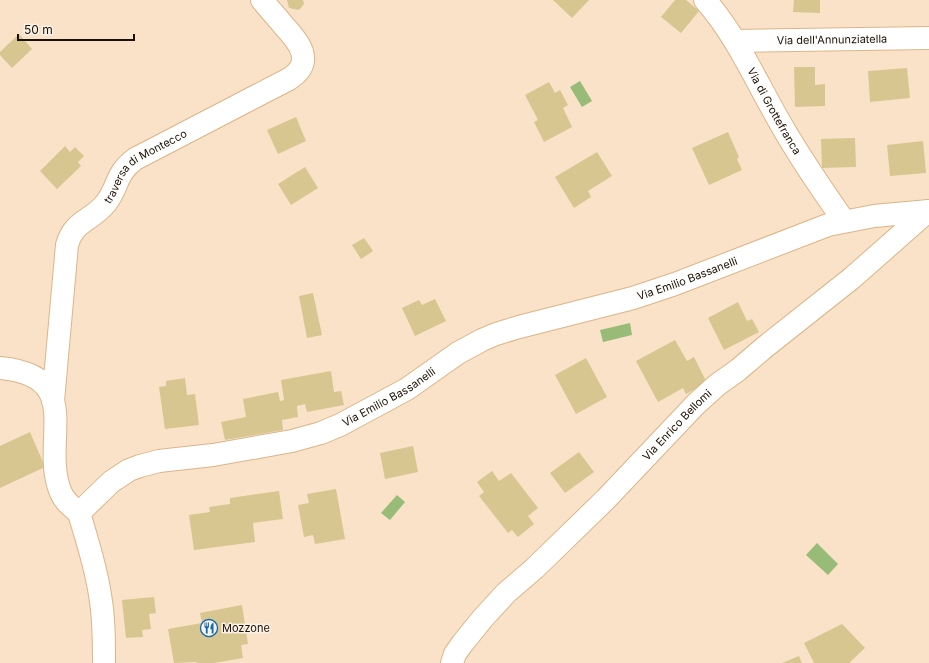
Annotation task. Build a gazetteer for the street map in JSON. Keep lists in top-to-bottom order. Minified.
{"streets":{"street":["Via dell'Annunziatella","Via di Grottefranca","traversa di Montecco","Via Emilio Bassanelli","Via Enrico Bellomi"]},"crossings":[["Via dell'Annunziatella","Via di Grottefranca"],["Via di Grottefranca","Via Emilio Bassanelli"],["Via Emilio Bassanelli","Via Enrico Bellomi"]],"places":{"restaurant":["Mozzone"]},"scale_bar":"50 m"}
